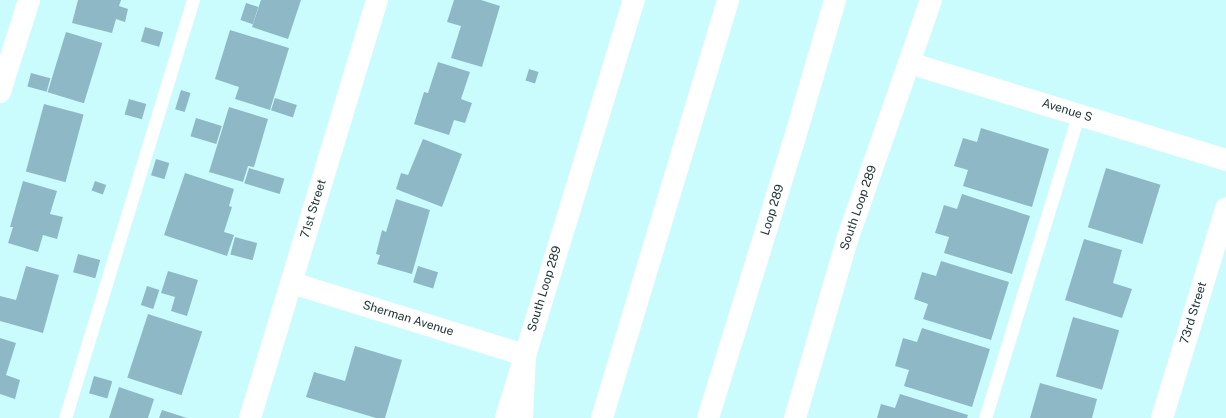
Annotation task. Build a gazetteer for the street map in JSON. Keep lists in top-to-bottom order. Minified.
{"streets":{"main road":["Avenue S","South Loop 289","71st Street","Loop 289","73rd Street","Sherman Avenue"]},"crossings":[["Avenue S","South Loop 289"],["South Loop 289","Sherman Avenue"],["71st Street","Sherman Avenue"]]}
